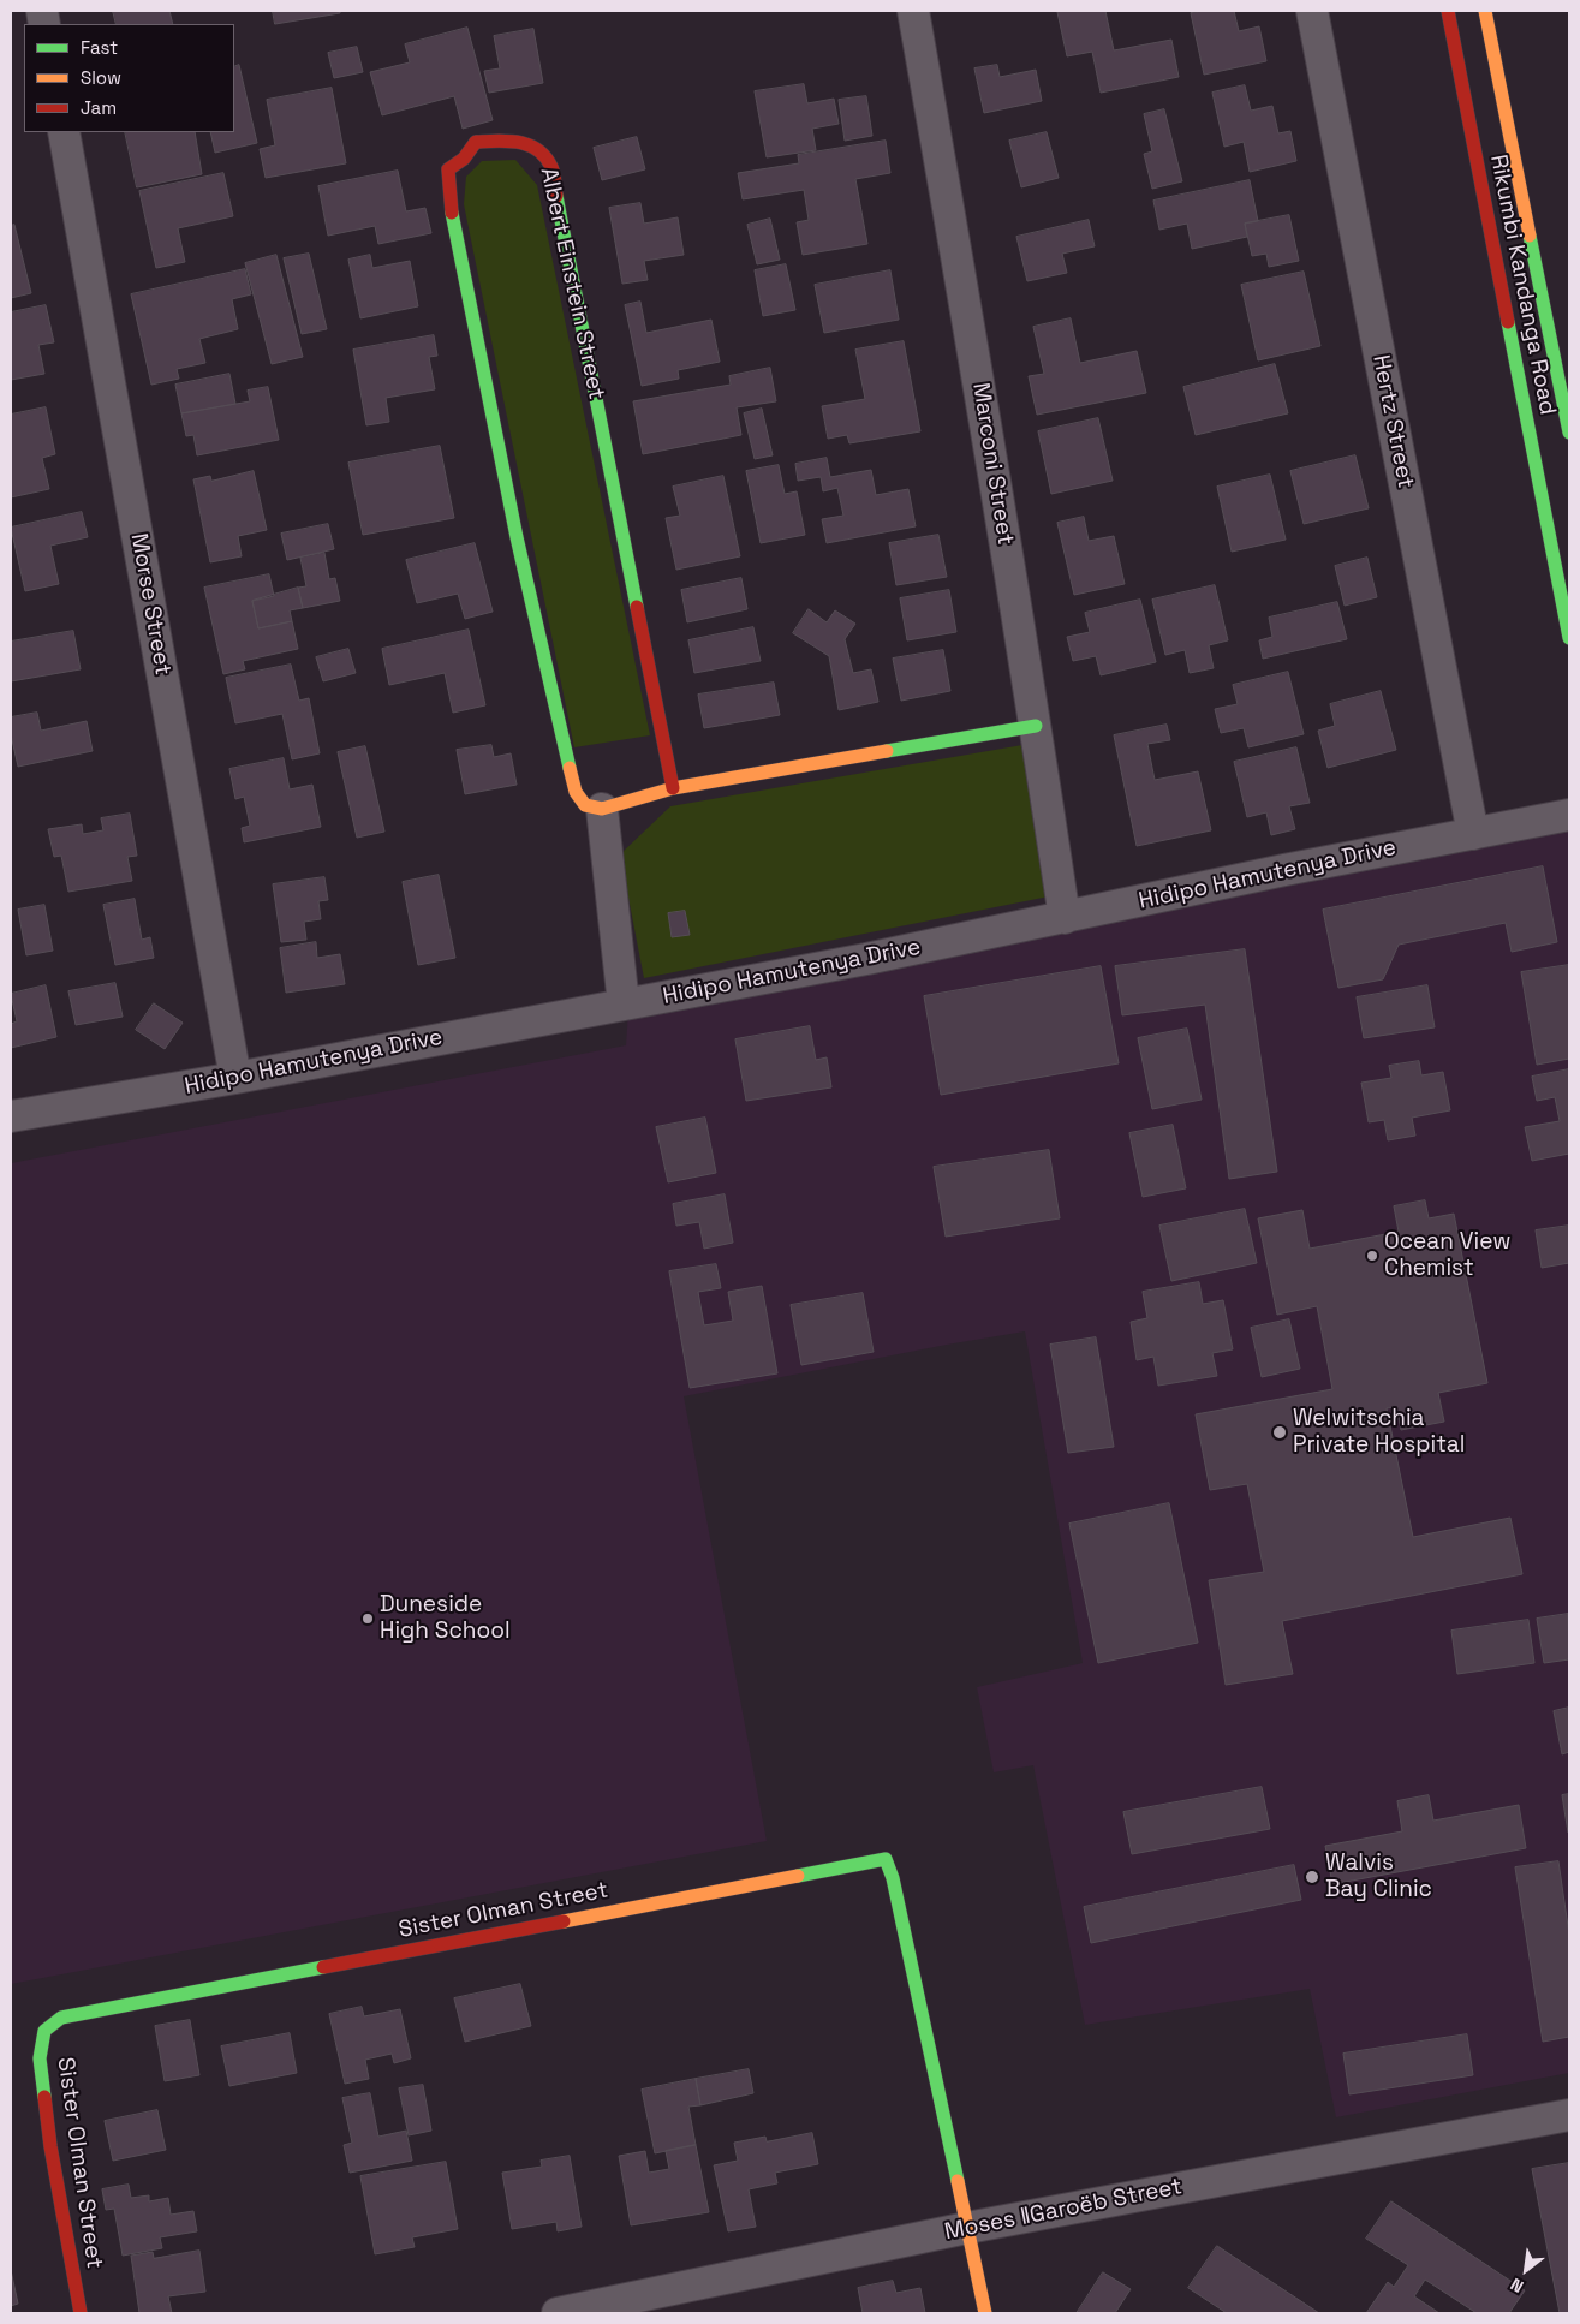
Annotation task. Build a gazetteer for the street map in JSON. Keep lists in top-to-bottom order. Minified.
{"streets":{"street":["Albert Einstein Street","Rikumbi Kandanga Road","Hertz Street","Marconi Street","Morse Street","Hidipo Hamutenya Drive","Sister Olman Street","Moses ǁGaroëb Street"]},"crossings":[["Hertz Street","Hidipo Hamutenya Drive"],["Marconi Street","Hidipo Hamutenya Drive"],["Morse Street","Hidipo Hamutenya Drive"],["Sister Olman Street","Moses ǁGaroëb Street"]],"places":["Ocean View Chemist","Welwitschia Private Hospital","Duneside High School","Walvis Bay Clinic"],"legend":["Fast","Slow","Jam"],"north":"bottom left"}
